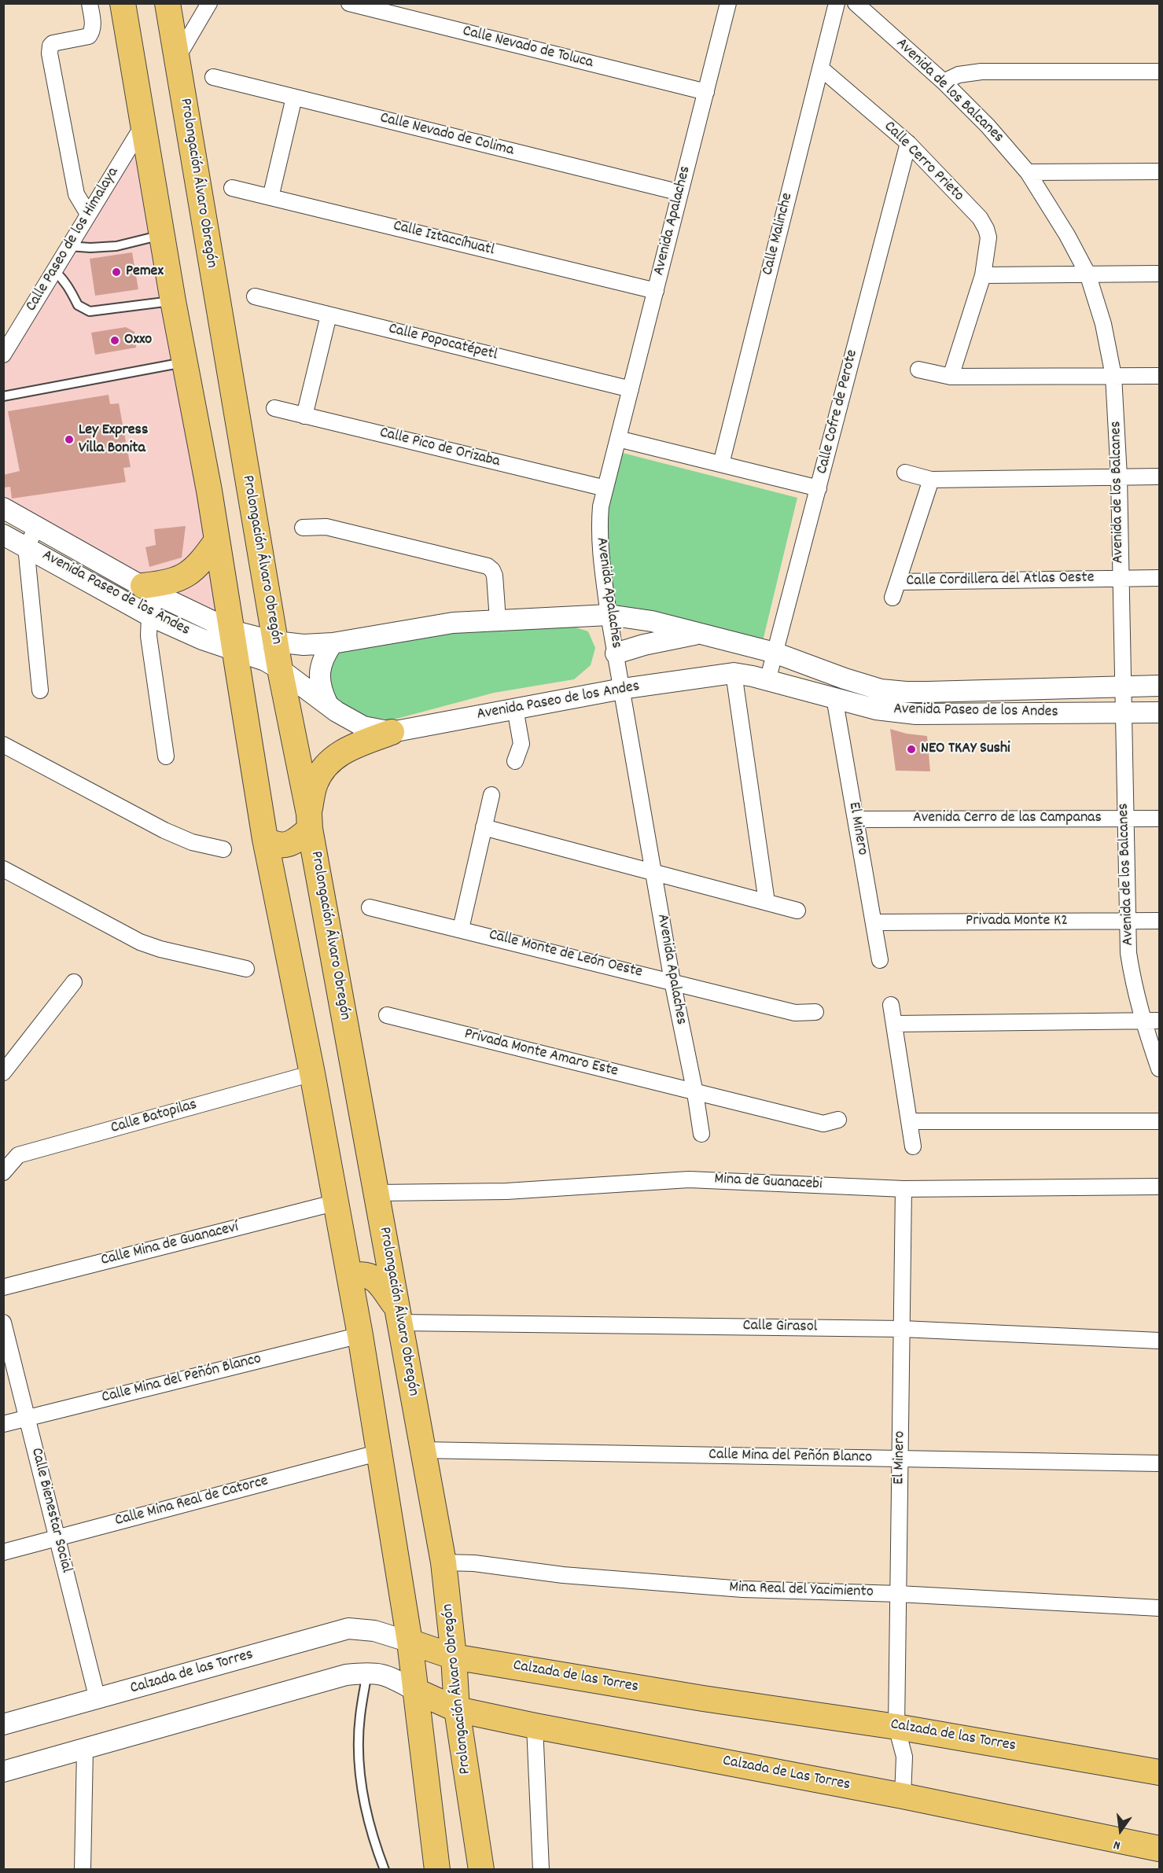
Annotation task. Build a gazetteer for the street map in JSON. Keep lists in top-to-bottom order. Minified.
{"streets":{"main road":["Prolongación Álvaro Obregón","Calzada de las Torres","Calzada de Las Torres"],"street":["Calle Nevado de Toluca","Avenida de los Balcanes","Calle Nevado de Colima","Calle Cerro Prieto","Avenida Apalaches","Calle Malinche","Calle Iztaccíhuatl","Calle Paseo de los Himalaya","Calle Popocatépetl","Calle Cofre de Perote","Calle Pico de Orizaba","Calle Cordillera del Atlas Oeste","Avenida Paseo de los Andes","Avenida Cerro de las Campanas","El Minero","Privada Monte K2","Calle Monte de León Oeste","Privada Monte Amaro Este","Calle Batopilas","Mina de Guanacebi","Calle Mina de Guanaceví","Calle Girasol","Calle Mina del Peñón Blanco","Calle Mina Real de Catorce","Calle Bienestar Social","Mina Real del Yacimiento"]},"crossings":[["Calle Nevado de Toluca","Avenida Apalaches"],["Avenida de los Balcanes","Calle Cordillera del Atlas Oeste"],["Avenida de los Balcanes","Avenida Paseo de los Andes"],["Avenida de los Balcanes","Avenida Cerro de las Campanas"],["Avenida de los Balcanes","Privada Monte K2"],["Calle Nevado de Colima","Avenida Apalaches"],["Calle Cerro Prieto","Calle Malinche"],["Calle Cerro Prieto","Calle Cofre de Perote"],["Prolongación Álvaro Obregón","Avenida Paseo de los Andes"],["Prolongación Álvaro Obregón","Mina de Guanacebi"],["Prolongación Álvaro Obregón","Calle Girasol"],["Prolongación Álvaro Obregón","Calle Mina del Peñón Blanco"],["Prolongación Álvaro Obregón","Mina Real del Yacimiento"],["Prolongación Álvaro Obregón","Calzada de las Torres"],["Prolongación Álvaro Obregón","Calzada de Las Torres"],["Avenida Apalaches","Calle Iztaccíhuatl"],["Avenida Apalaches","Calle Popocatépetl"],["Avenida Apalaches","Calle Pico de Orizaba"],["Avenida Apalaches","Avenida Paseo de los Andes"],["Avenida Apalaches","Calle Monte de León Oeste"],["Avenida Apalaches","Privada Monte Amaro Este"],["Calle Cofre de Perote","Avenida Paseo de los Andes"],["Avenida Paseo de los Andes","El Minero"],["Avenida Cerro de las Campanas","El Minero"],["El Minero","Privada Monte K2"],["El Minero","Mina de Guanacebi"],["El Minero","Calle Girasol"],["El Minero","Calle Mina del Peñón Blanco"],["El Minero","Mina Real del Yacimiento"],["El Minero","Calzada de las Torres"],["El Minero","Calzada de Las Torres"],["Calle Mina del Peñón Blanco","Calle Bienestar Social"],["Calle Mina Real de Catorce","Calle Bienestar Social"],["Calle Bienestar Social","Calzada de las Torres"]],"places":["Pemex","Oxxo","Ley Express Villa Bonita","NEO TKAY Sushi"],"north":"bottom"}
